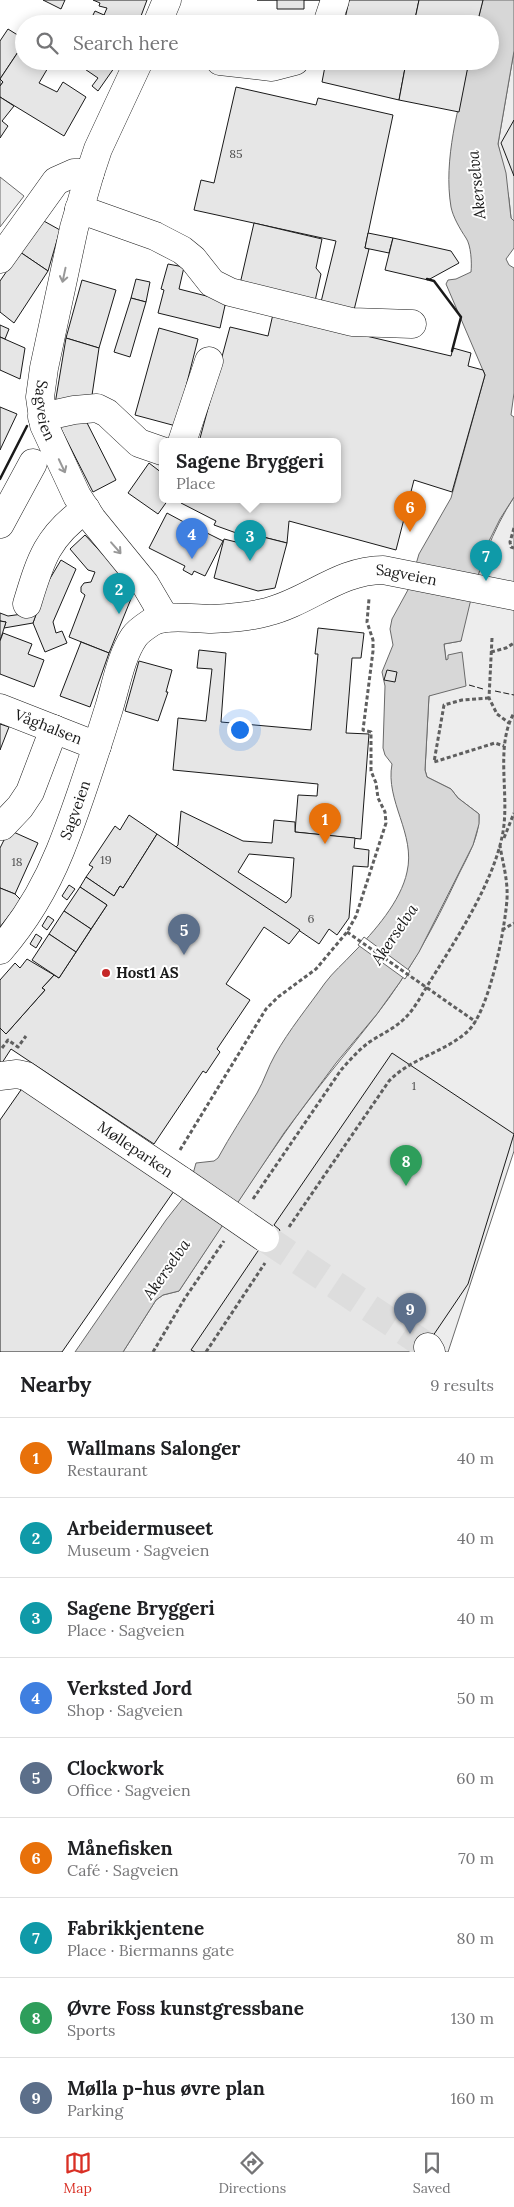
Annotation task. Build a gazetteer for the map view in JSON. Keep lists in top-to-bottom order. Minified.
{"streets":{"street":["Sagveien","Våghalsen","Mølleparken"]},"crossings":[["Sagveien","Våghalsen"]],"water":["Akerselva"],"places":["Host1 AS"],"house_numbers":["85","19","18","6","1"],"page":{"search":"Search here","popup":["Sagene Bryggeri","Place"],"pins":["6","4","3","7","2","1","5","8","9"],"heading":["Nearby","9 results"],"list":[{"mark":"1","name":"Wallmans Salonger","note":"Restaurant","value":"40 m"},{"mark":"2","name":"Arbeidermuseet","note":"Museum · Sagveien","value":"40 m"},{"mark":"3","name":"Sagene Bryggeri","note":"Place · Sagveien","value":"40 m"},{"mark":"4","name":"Verksted Jord","note":"Shop · Sagveien","value":"50 m"},{"mark":"5","name":"Clockwork","note":"Office · Sagveien","value":"60 m"},{"mark":"6","name":"Månefisken","note":"Café · Sagveien","value":"70 m"},{"mark":"7","name":"Fabrikkjentene","note":"Place · Biermanns gate","value":"80 m"},{"mark":"8","name":"Øvre Foss kunstgressbane","note":"Sports","value":"130 m"},{"mark":"9","name":"Mølla p-hus øvre plan","note":"Parking","value":"160 m"}],"nav":["Map","Directions","Saved"]}}
